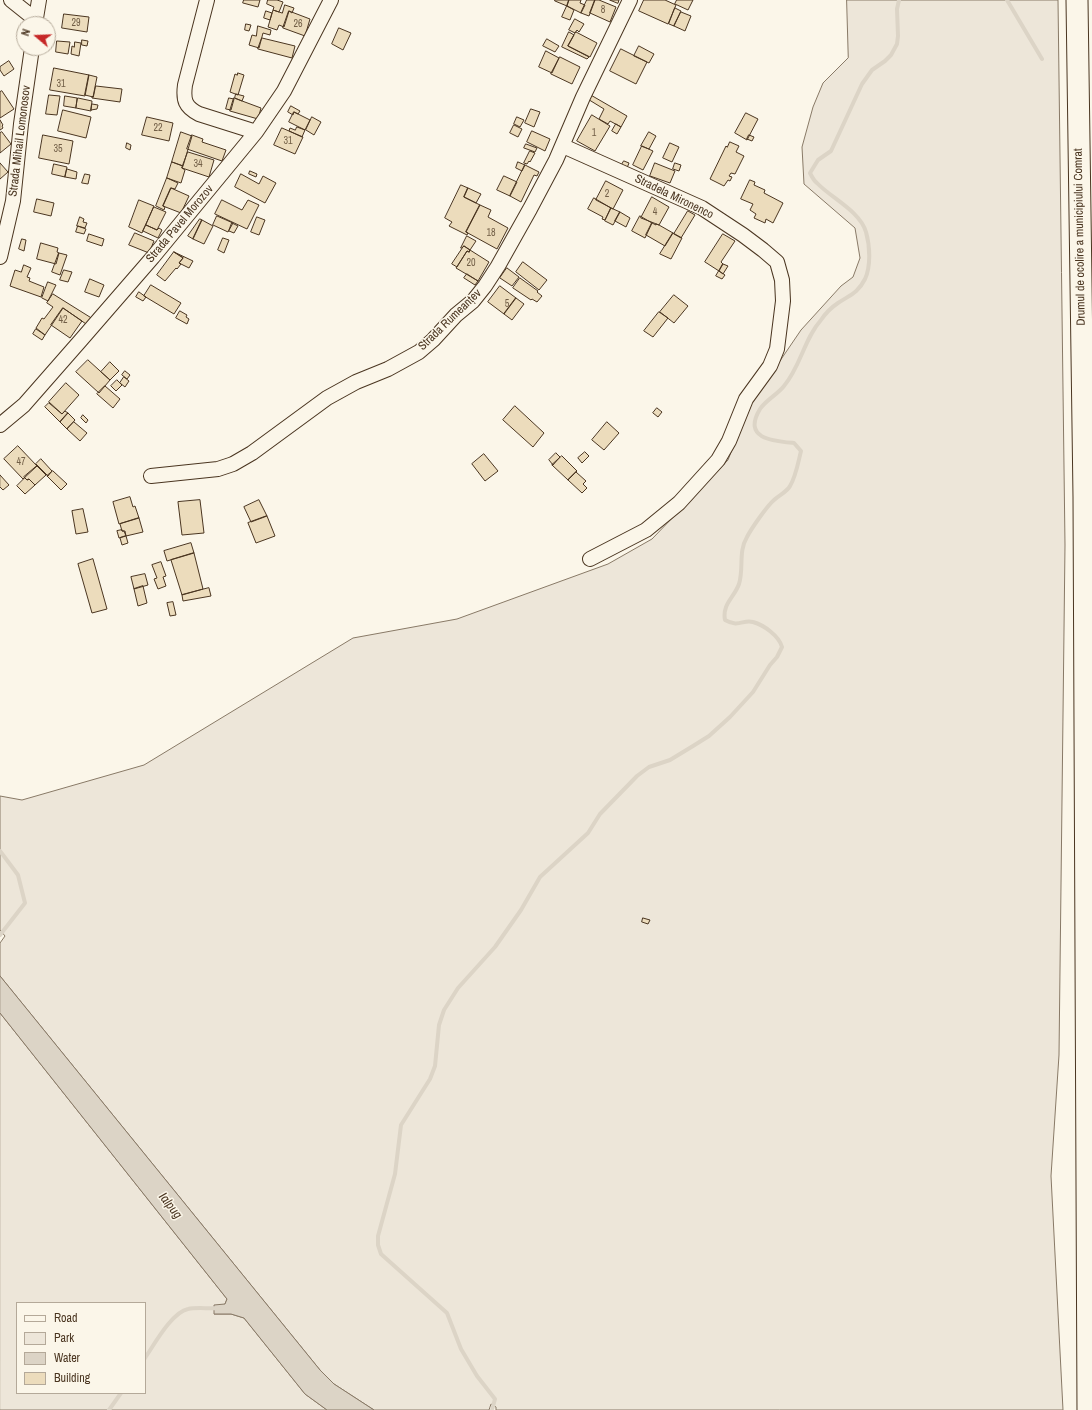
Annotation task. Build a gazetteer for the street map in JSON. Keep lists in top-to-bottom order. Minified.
{"streets":{"highway":["Drumul de ocolire a municipiului Comrat"],"street":["Strada Mihail Lomonosov","Stradela Mironenco","Strada Pavel Morozov","Strada Rumeanțev"]},"crossings":[["Stradela Mironenco","Strada Rumeanțev"]],"water":["Ialpug"],"house_numbers":["8","29","26","31","22","1","31","35","34","2","4","18","20","5","42","47"],"legend":["Road","Park","Water","Building"],"north":"left"}
